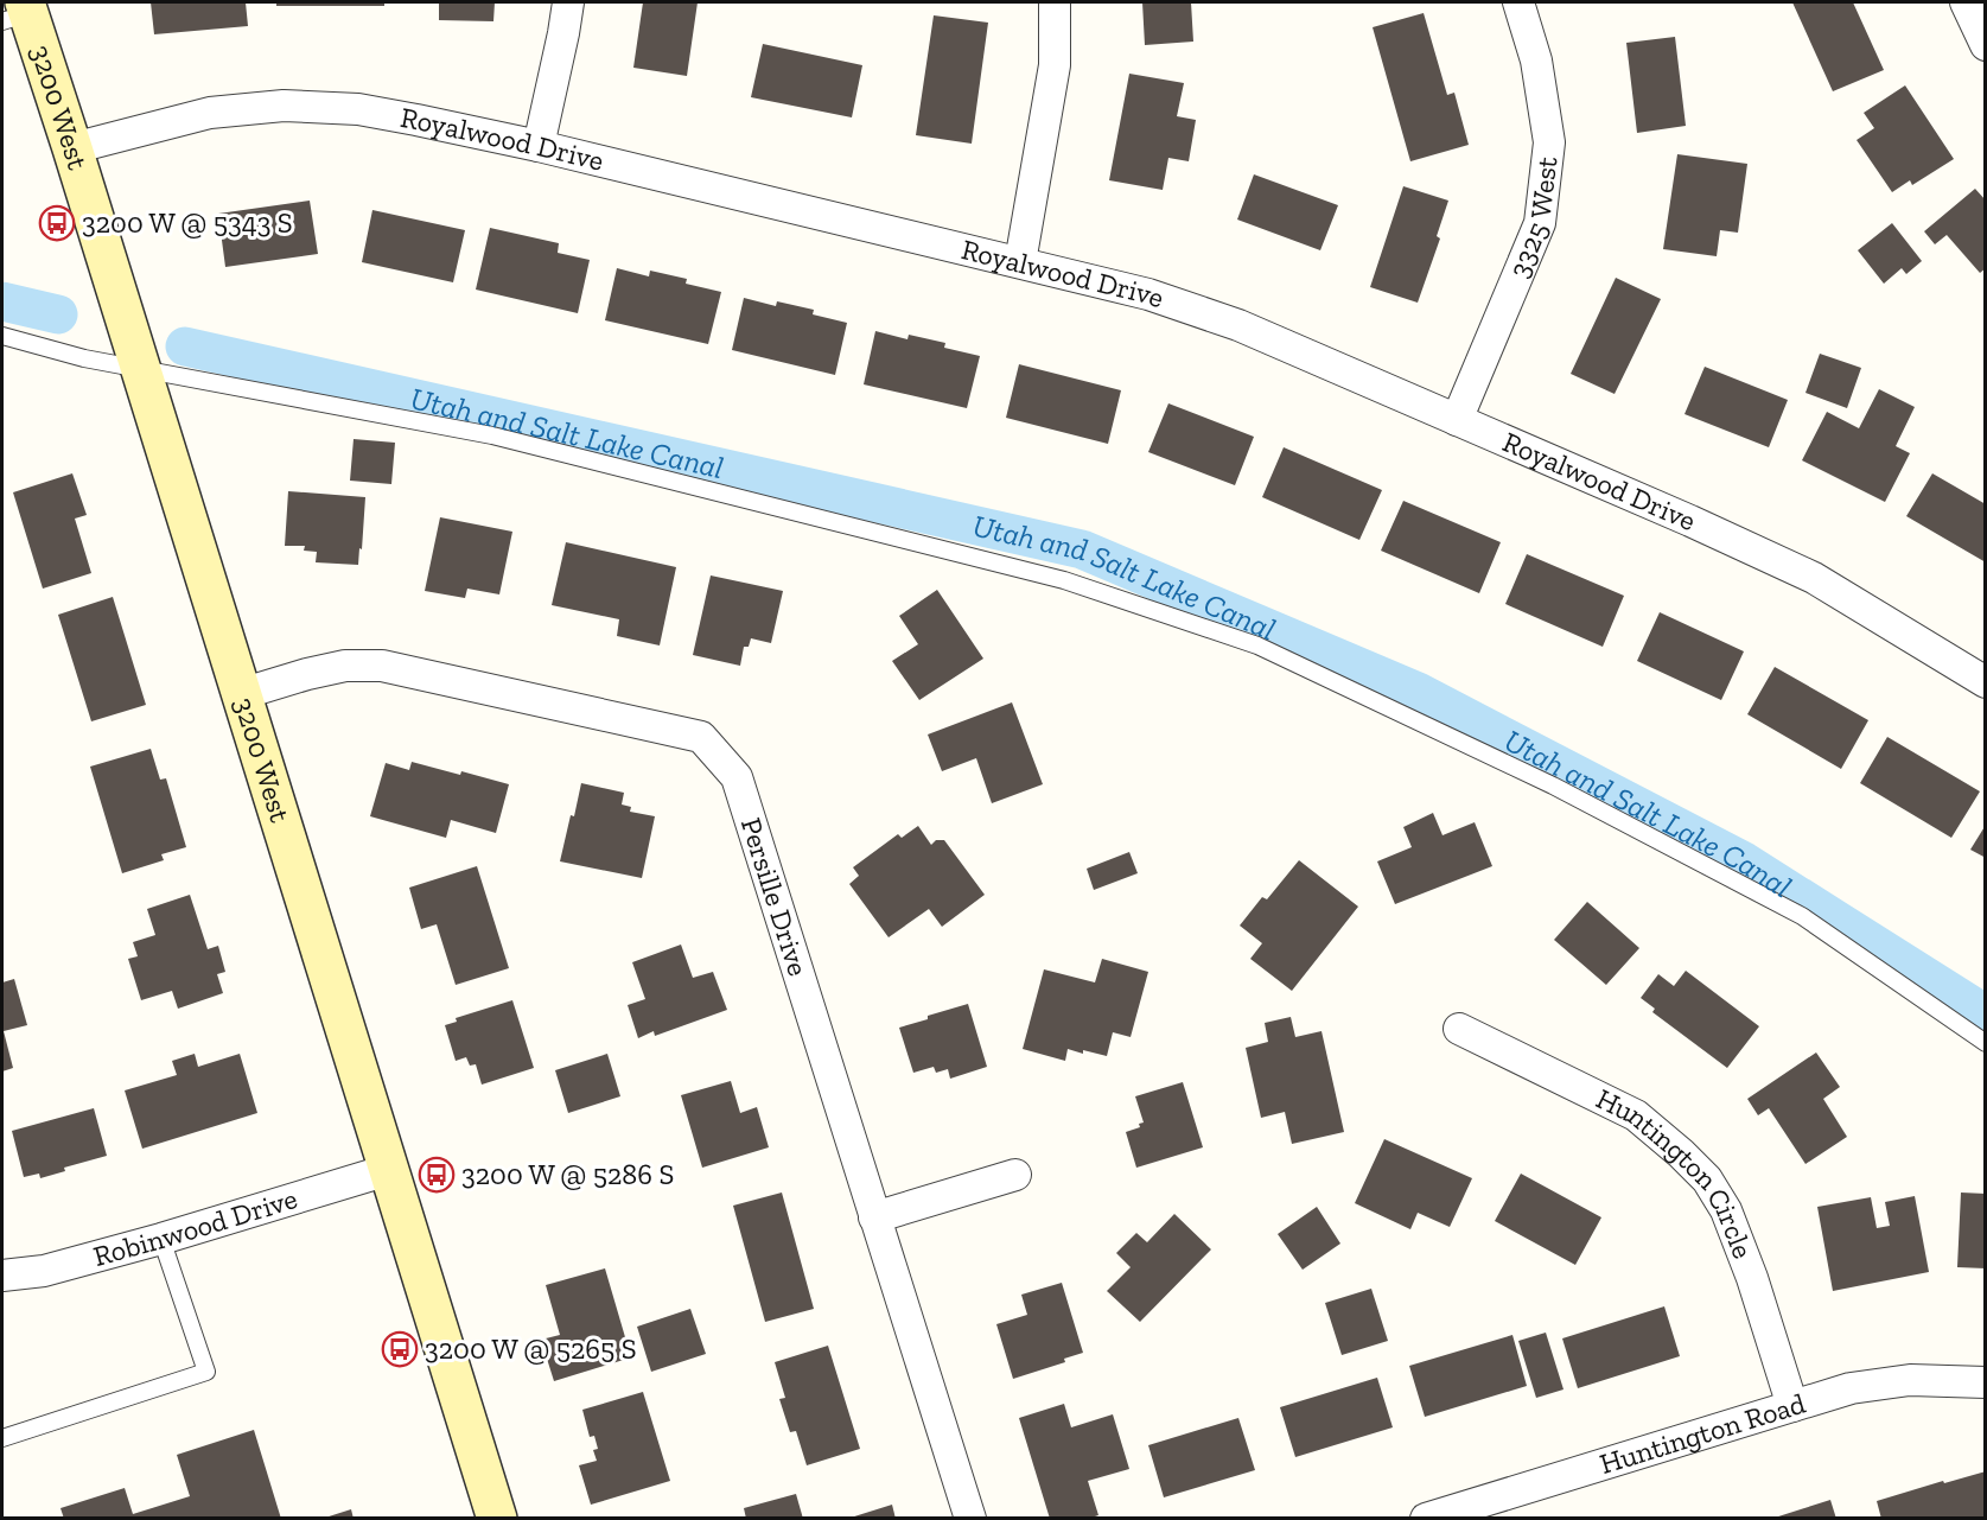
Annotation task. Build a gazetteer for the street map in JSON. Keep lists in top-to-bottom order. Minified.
{"streets":{"street":["3200 West","Royalwood Drive","3325 West","Persille Drive","Huntington Circle","Robinwood Drive","Huntington Road"]},"crossings":[["3200 West","Royalwood Drive"],["3200 West","Persille Drive"],["3200 West","Robinwood Drive"],["Royalwood Drive","3325 West"],["Huntington Circle","Huntington Road"]],"water":["Utah and Salt Lake Canal"],"places":{"bus stop":["3200 W @ 5343 S","3200 W @ 5286 S","3200 W @ 5265 S"]}}
